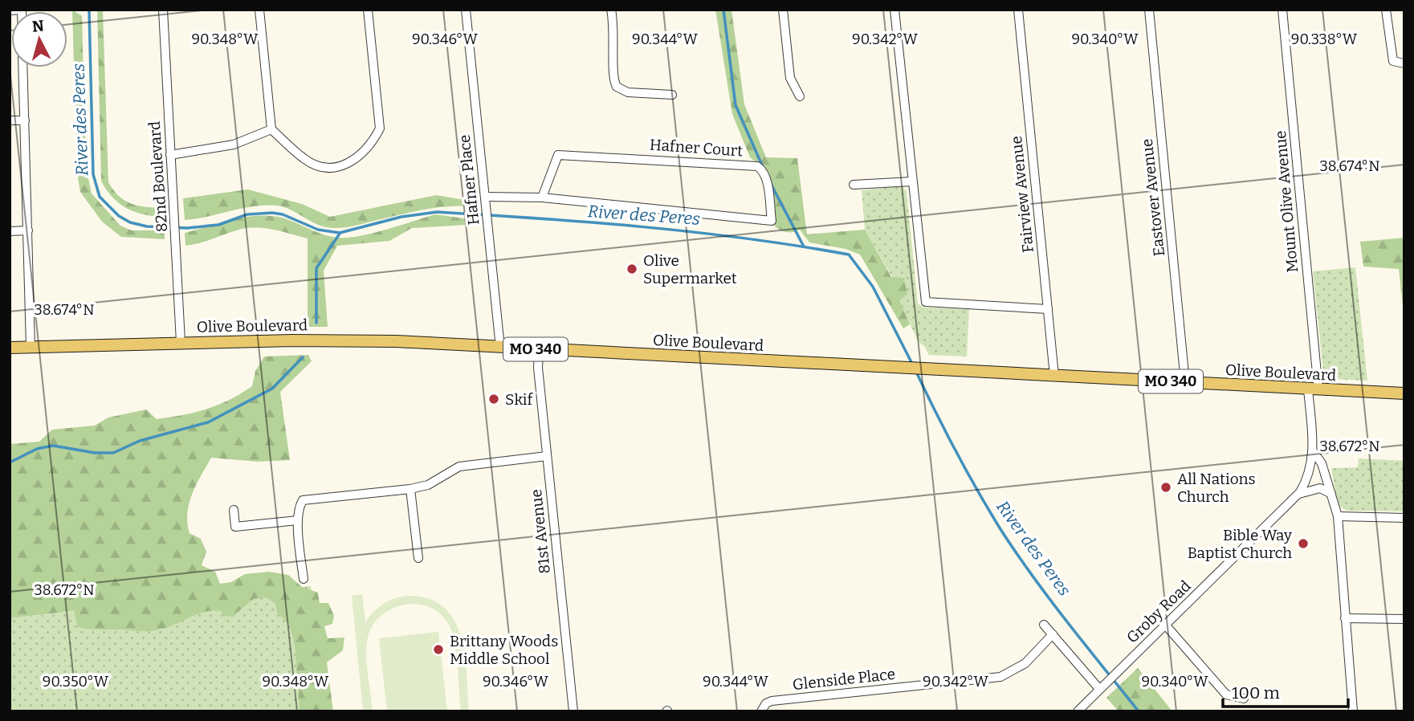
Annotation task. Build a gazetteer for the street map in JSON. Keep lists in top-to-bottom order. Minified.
{"streets":{"main road":["Olive Boulevard","MO 340"],"street":["Hafner Court","82nd Boulevard","Hafner Place","Fairview Avenue","Eastover Avenue","Mount Olive Avenue","81st Avenue","Groby Road","Glenside Place"]},"crossings":[["Hafner Court","Hafner Place"],["82nd Boulevard","Olive Boulevard"],["Hafner Place","Olive Boulevard"],["Fairview Avenue","Olive Boulevard"],["Eastover Avenue","Olive Boulevard"],["Mount Olive Avenue","Olive Boulevard"],["Mount Olive Avenue","Groby Road"],["Olive Boulevard","81st Avenue"]],"water":["River des Peres"],"places":["Olive Supermarket","Skif","All Nations Church","Bible Way Baptist Church","Brittany Woods Middle School"],"scale_bar":"100 m","north":"top","coordinates":["90.348°W","90.346°W","90.344°W","90.342°W","90.340°W","90.338°W","38.674°N","38.672°N","90.350°W"]}
